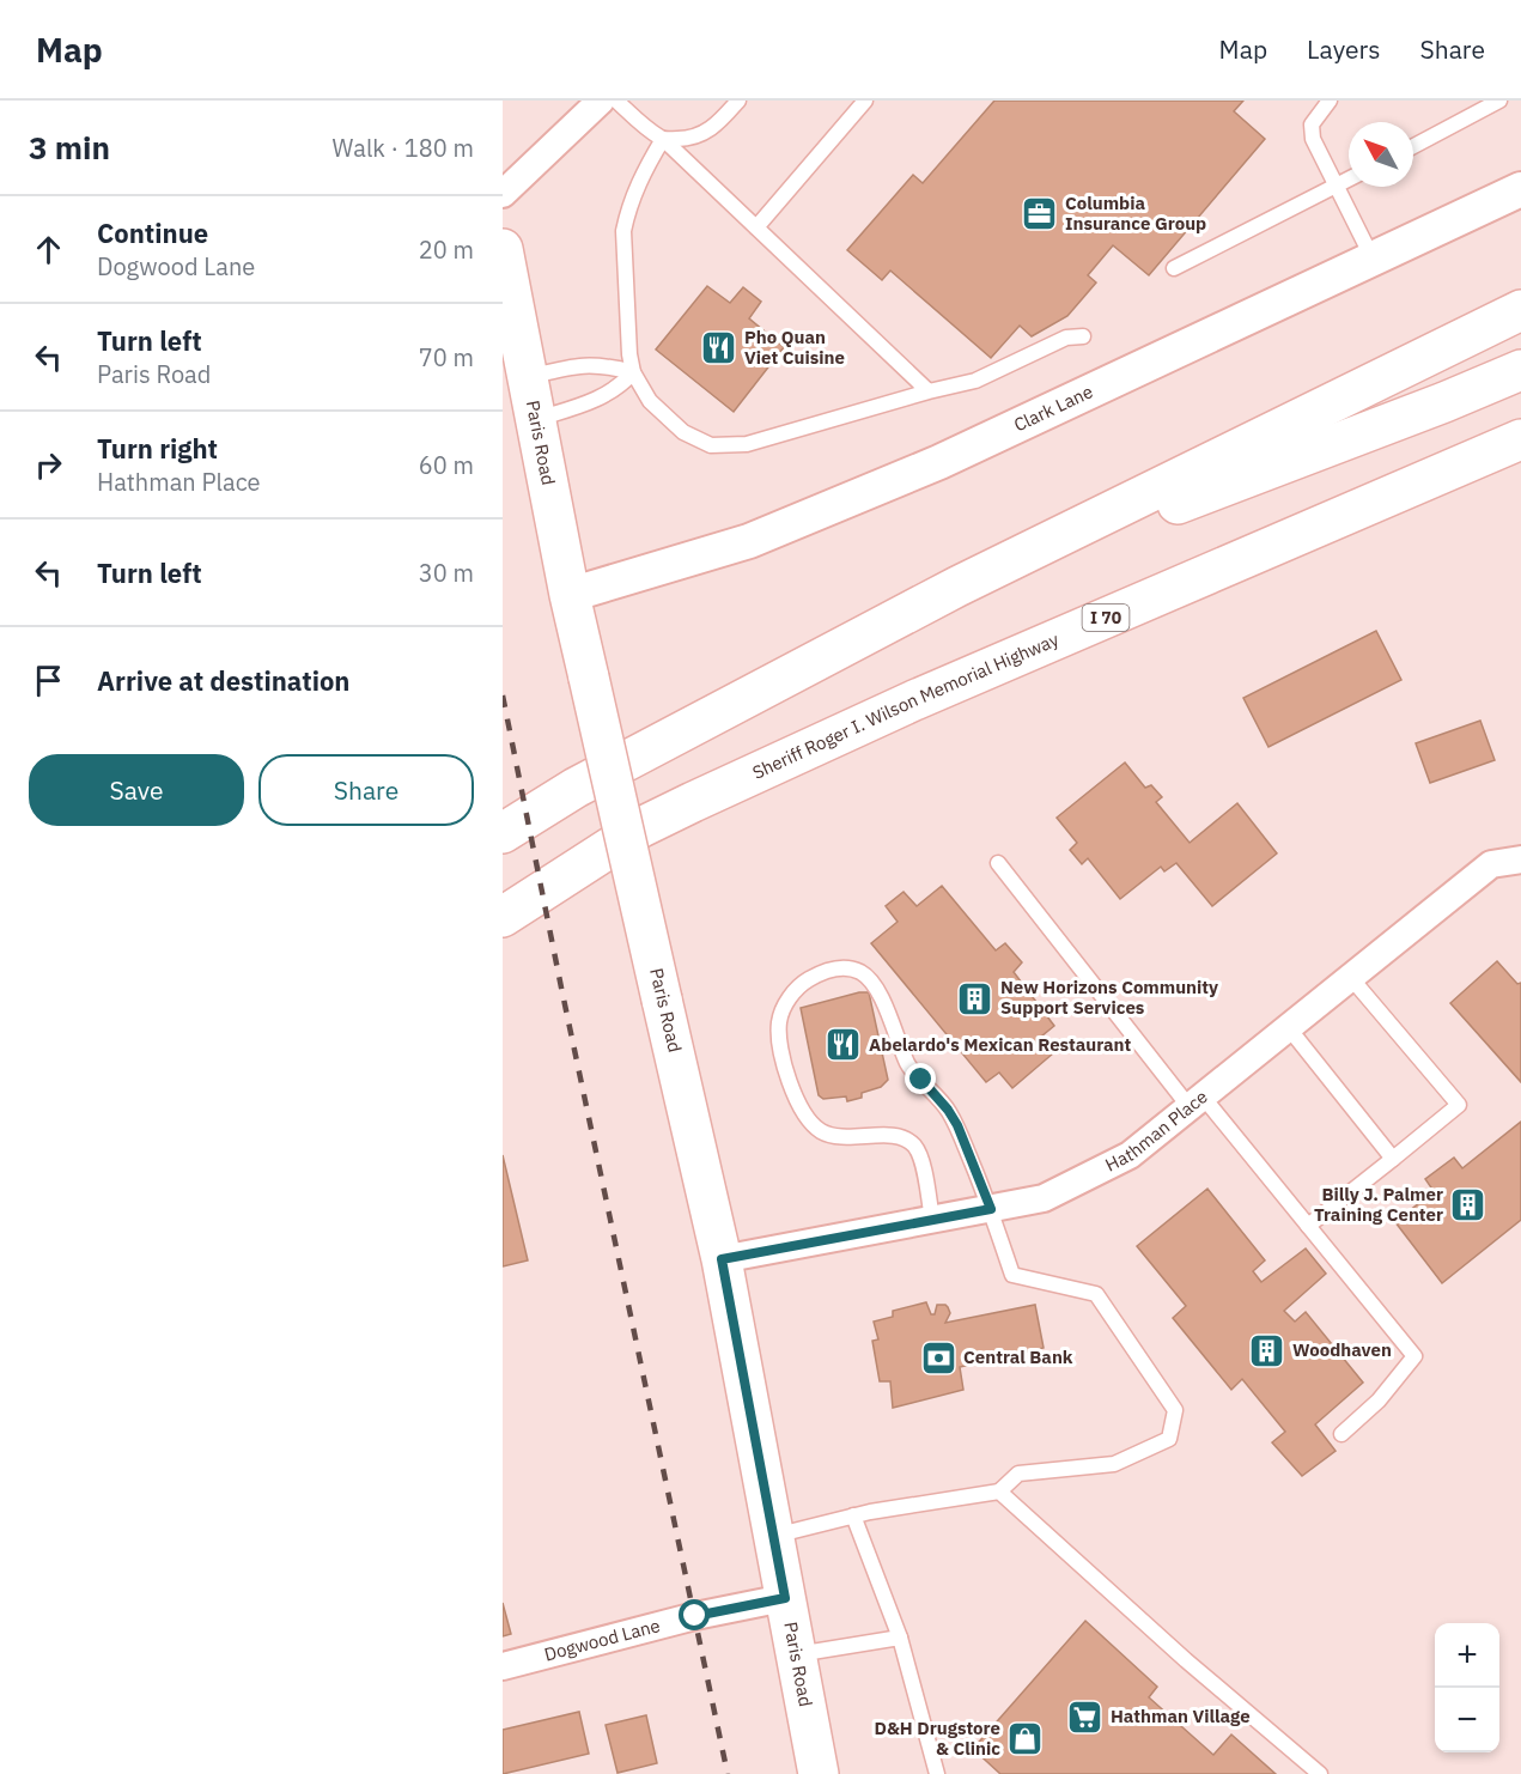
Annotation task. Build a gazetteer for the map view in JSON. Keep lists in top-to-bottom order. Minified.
{"streets":{"main road":["Paris Road","I 70","Sheriff Roger I. Wilson Memorial Highway"],"street":["Clark Lane","Hathman Place","Dogwood Lane"]},"crossings":[["Clark Lane","Paris Road"],["Paris Road","Hathman Place"],["Paris Road","Dogwood Lane"]],"places":{"office":["Columbia Insurance Group"],"restaurant":["Pho Quan Viet Cuisine","Abelardo's Mexican Restaurant"],"building":["New Horizons Community Support Services","Billy J. Palmer Training Center","Woodhaven"],"bank":["Central Bank"],"supermarket":["Hathman Village"],"shop":["D&H Drugstore & Clinic"]},"north":"top left","page":{"header":"Map","nav":["Map","Layers","Share"],"heading":["3 min","Walk · 180 m"],"list":[["Continue","Dogwood Lane","20 m"],["Turn left","Paris Road","70 m"],["Turn right","Hathman Place","60 m"],["Turn left","30 m"],"Arrive at destination"],"buttons":["Save","Share"],"map_buttons":["+","−"]}}
